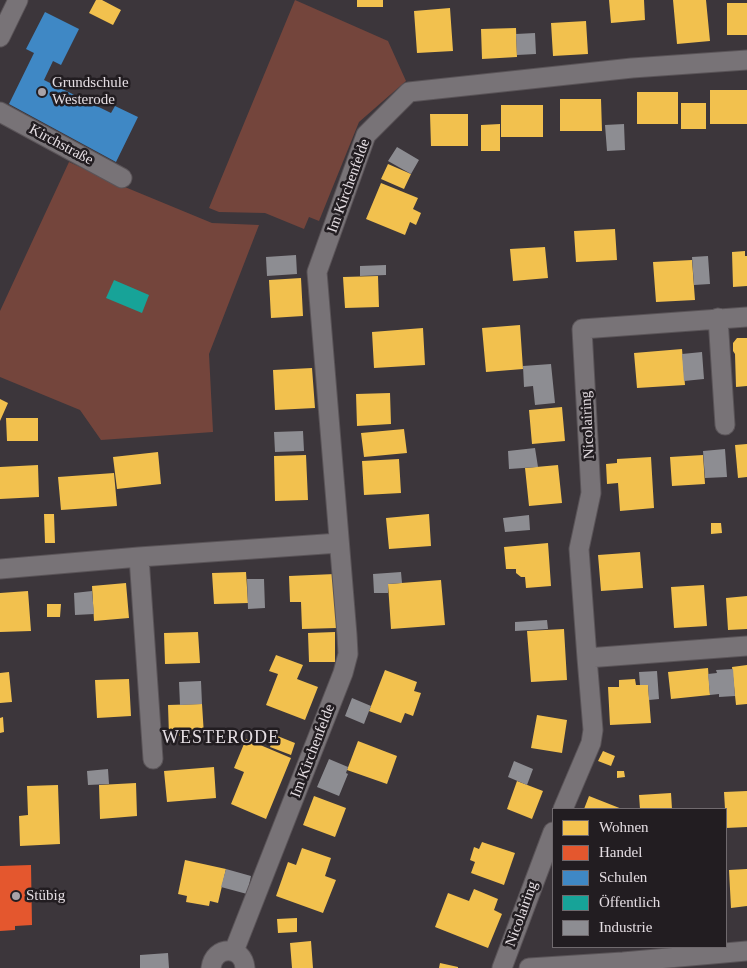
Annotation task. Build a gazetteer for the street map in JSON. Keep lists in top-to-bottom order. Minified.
{"streets":{"street":["Kirchstraße","Im Kirchenfelde","Nicolairing"]},"districts":["WESTERODE"],"places":["Grundschule Westerode","Stübig"],"legend":["Wohnen","Handel","Schulen","Öffentlich","Industrie"]}
